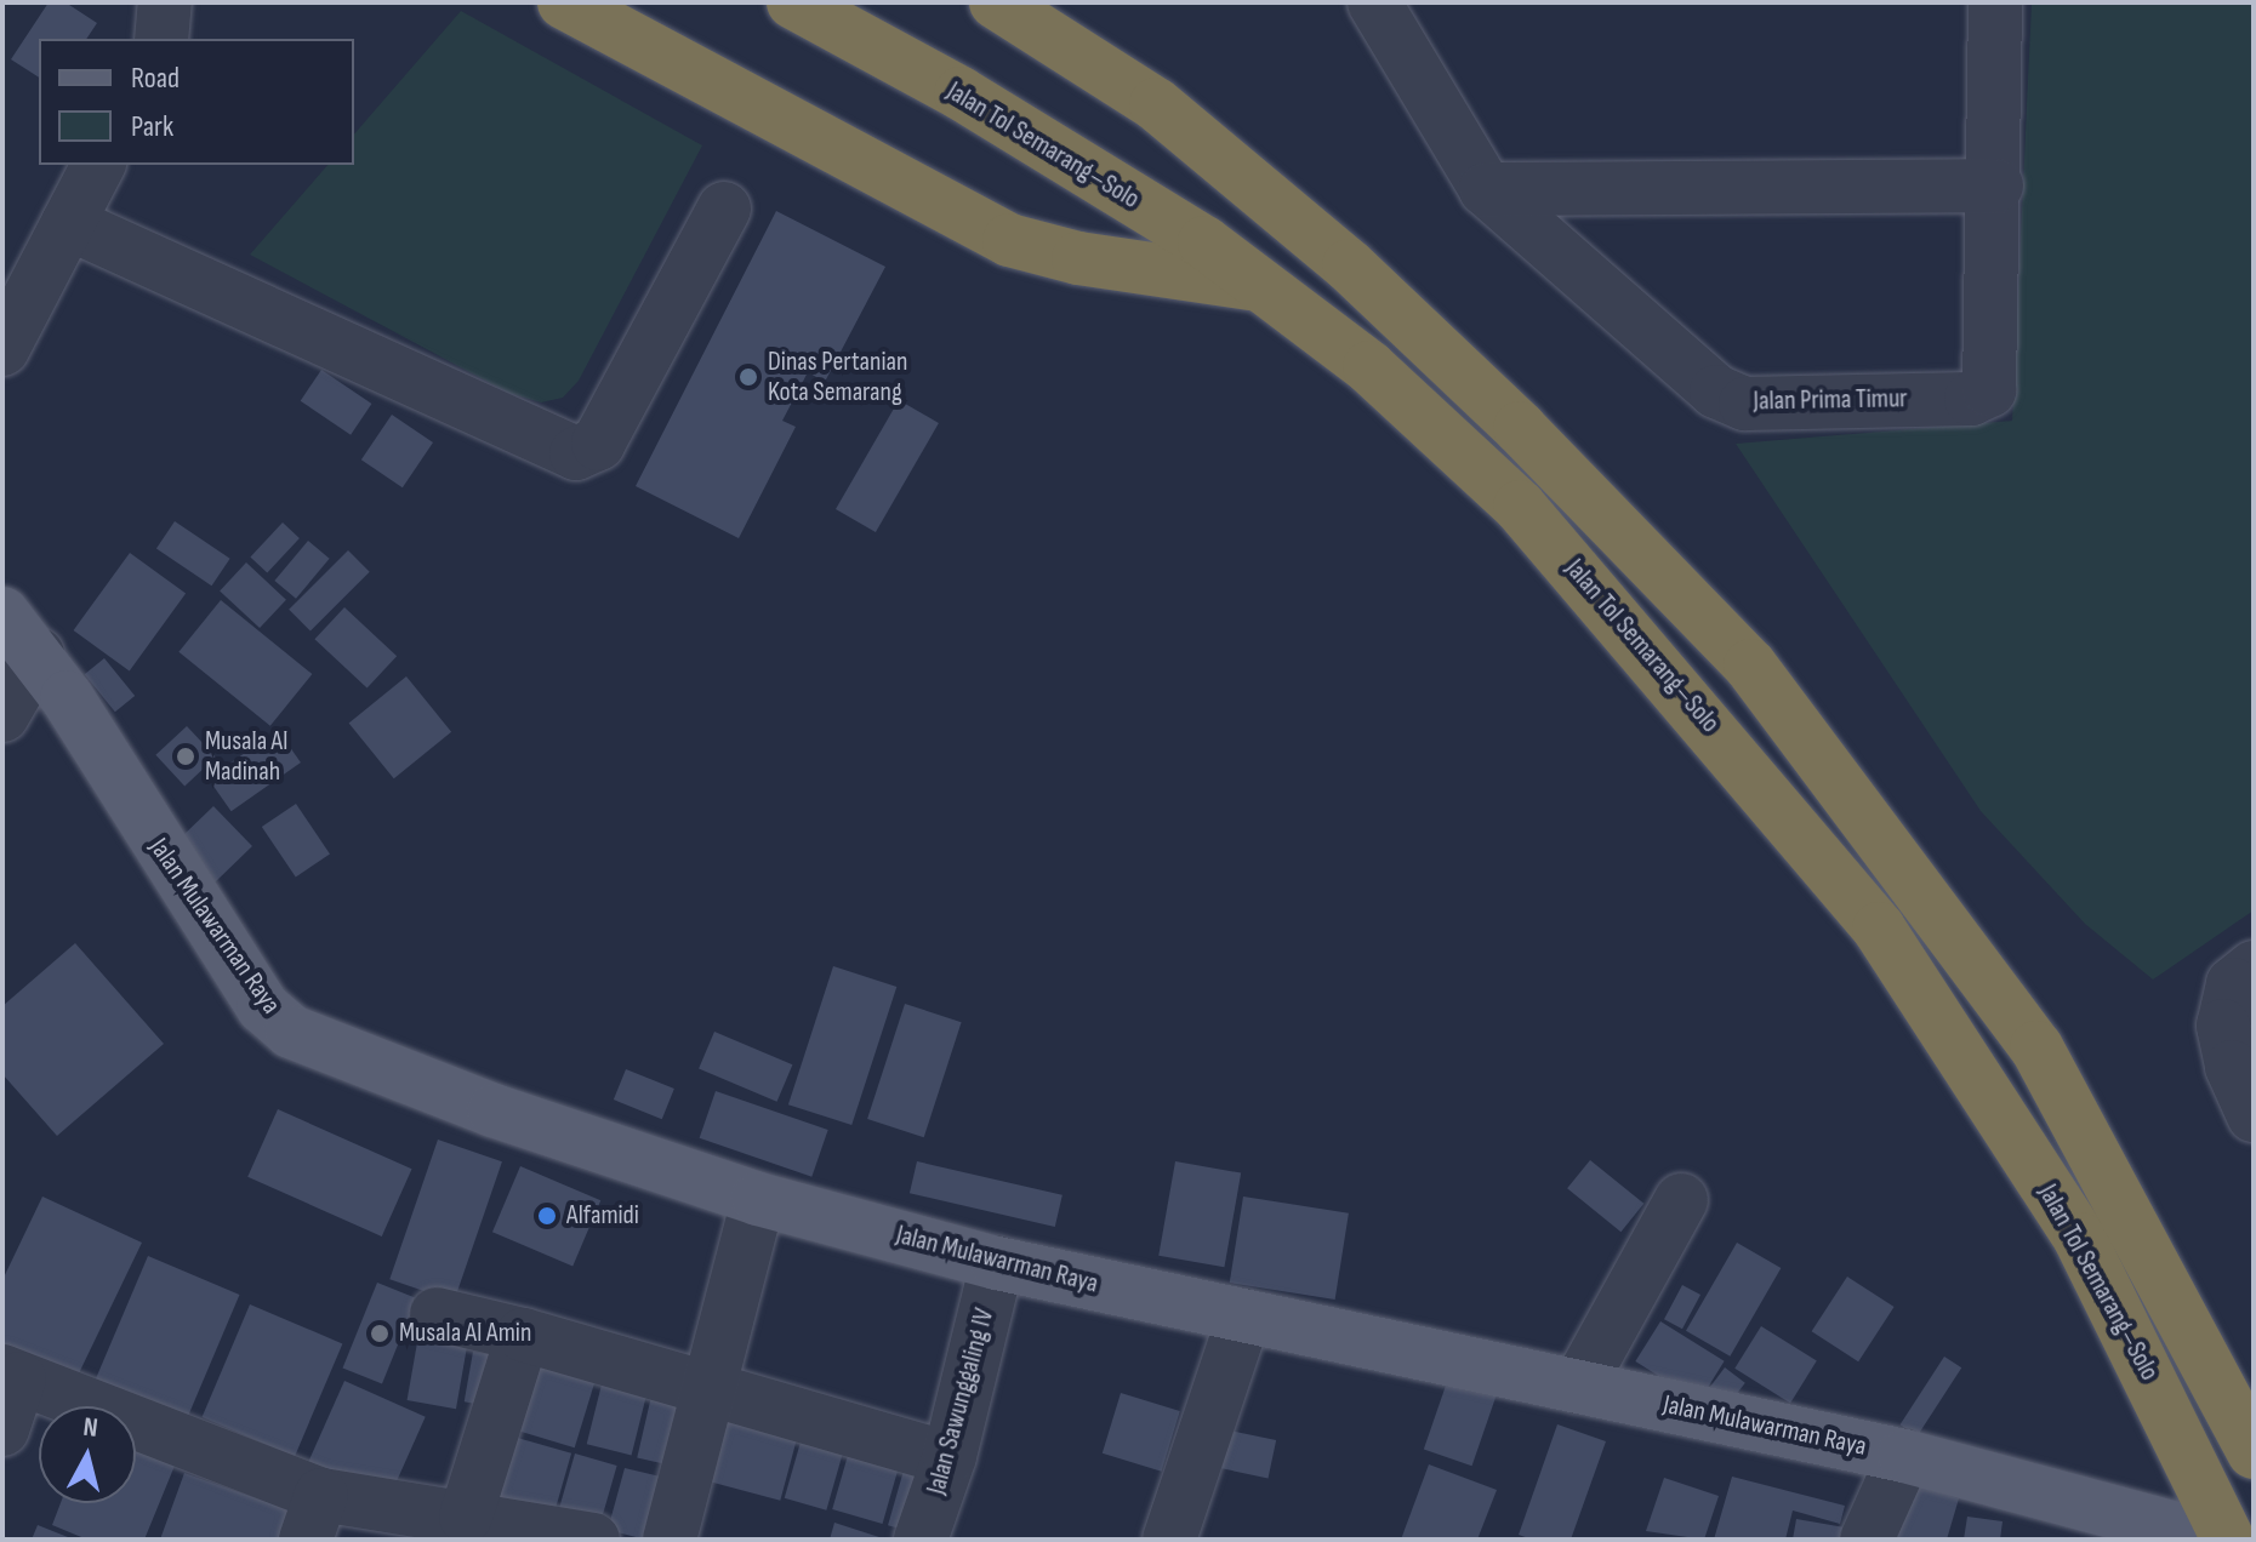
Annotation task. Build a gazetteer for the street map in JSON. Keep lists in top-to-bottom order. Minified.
{"streets":{"highway":["Jalan Tol Semarang–Solo"],"main road":["Jalan Mulawarman Raya"],"street":["Jalan Prima Timur","Jalan Sawunggaling IV"]},"crossings":[["Jalan Mulawarman Raya","Jalan Sawunggaling IV"]],"places":["Dinas Pertanian Kota Semarang","Musala Al Madinah","Alfamidi","Musala Al Amin"],"legend":["Road","Park"],"north":"top"}
